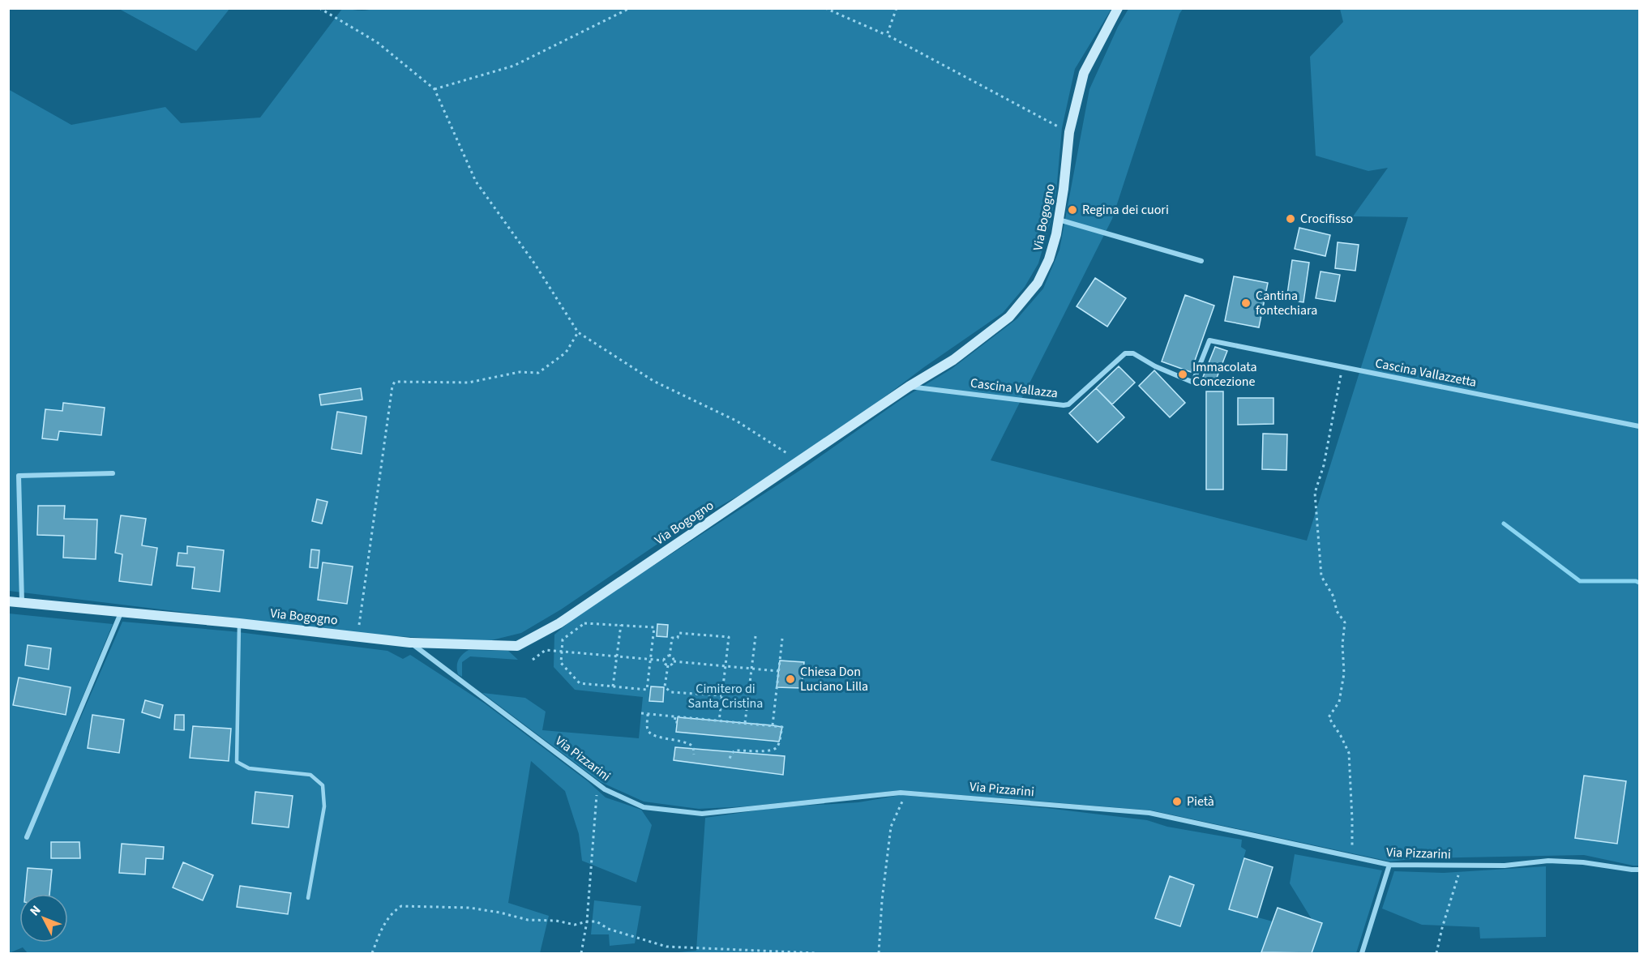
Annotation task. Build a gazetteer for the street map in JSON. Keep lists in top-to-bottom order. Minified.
{"streets":{"main road":["Via Bogogno"],"street":["Cascina Vallazzetta","Cascina Vallazza","Via Pizzarini"]},"crossings":[["Via Bogogno","Cascina Vallazza"],["Via Bogogno","Via Pizzarini"],["Cascina Vallazzetta","Cascina Vallazza"]],"parks":["Cimitero di Santa Cristina"],"places":["Regina dei cuori","Crocifisso","Cantina fontechiara","Immacolata Concezione","Chiesa Don Luciano Lilla","Pietà"],"north":"top left"}
